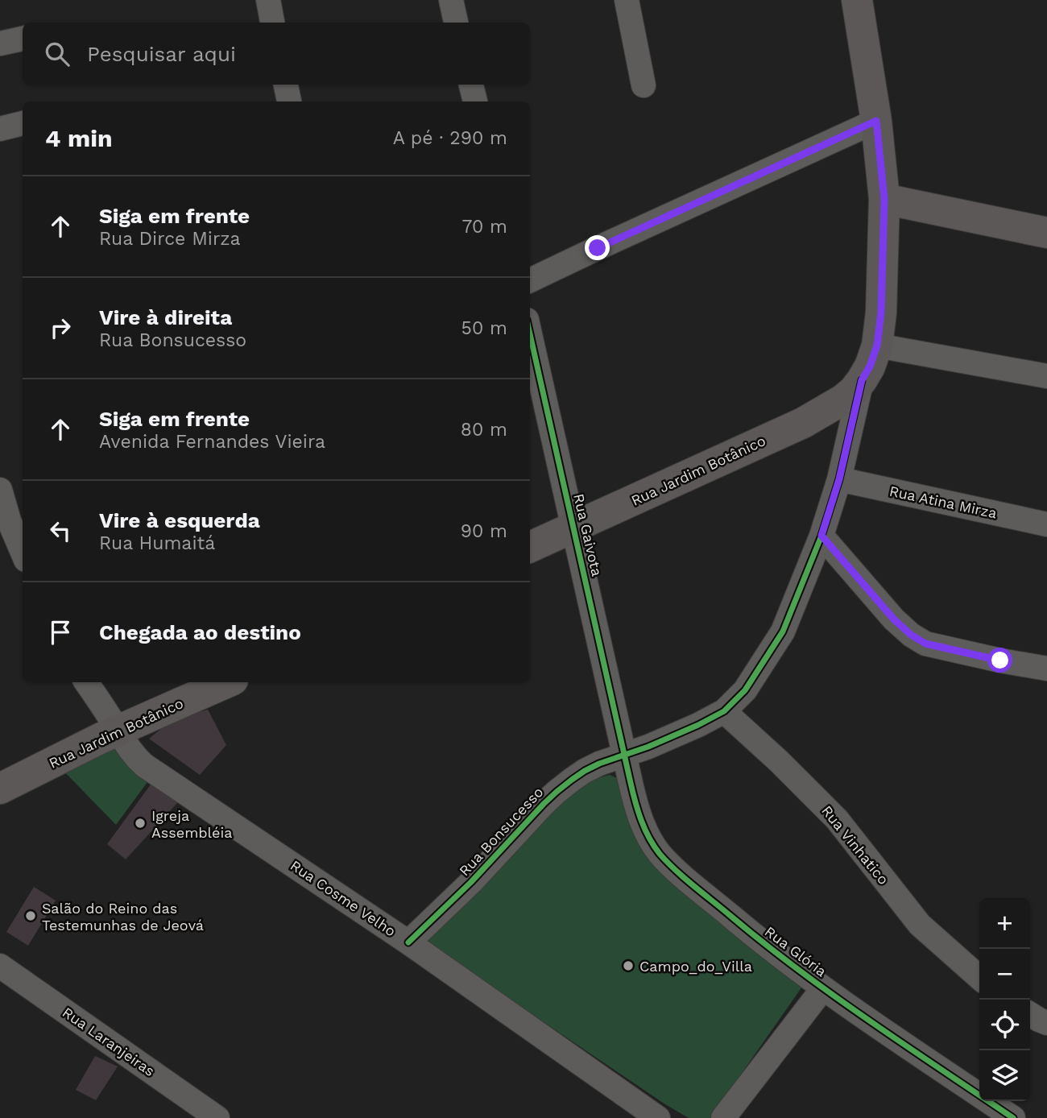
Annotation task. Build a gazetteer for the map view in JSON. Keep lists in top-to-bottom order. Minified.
{"streets":{"main road":["Rua Jardim Botânico"],"street":["Rua Atina Mirza","Rua Gaivota","Rua Bonsucesso","Rua Vinhatico","Rua Cosme Velho","Rua Glória","Rua Laranjeiras"]},"crossings":[["Rua Jardim Botânico","Rua Gaivota"],["Rua Jardim Botânico","Rua Bonsucesso"],["Rua Jardim Botânico","Rua Cosme Velho"],["Rua Atina Mirza","Rua Bonsucesso"],["Rua Gaivota","Rua Bonsucesso"],["Rua Gaivota","Rua Glória"],["Rua Bonsucesso","Rua Vinhatico"],["Rua Bonsucesso","Rua Cosme Velho"],["Rua Bonsucesso","Rua Glória"]],"places":["Igreja Assembléia","Salão do Reino das Testemunhas de Jeová","Campo_do_Villa"],"page":{"search":"Pesquisar aqui","heading":["4 min","A pé · 290 m"],"list":[["Siga em frente","Rua Dirce Mirza","70 m"],["Vire à direita","Rua Bonsucesso","50 m"],["Siga em frente","Avenida Fernandes Vieira","80 m"],["Vire à esquerda","Rua Humaitá","90 m"],"Chegada ao destino"],"map_buttons":["+","−"]}}
